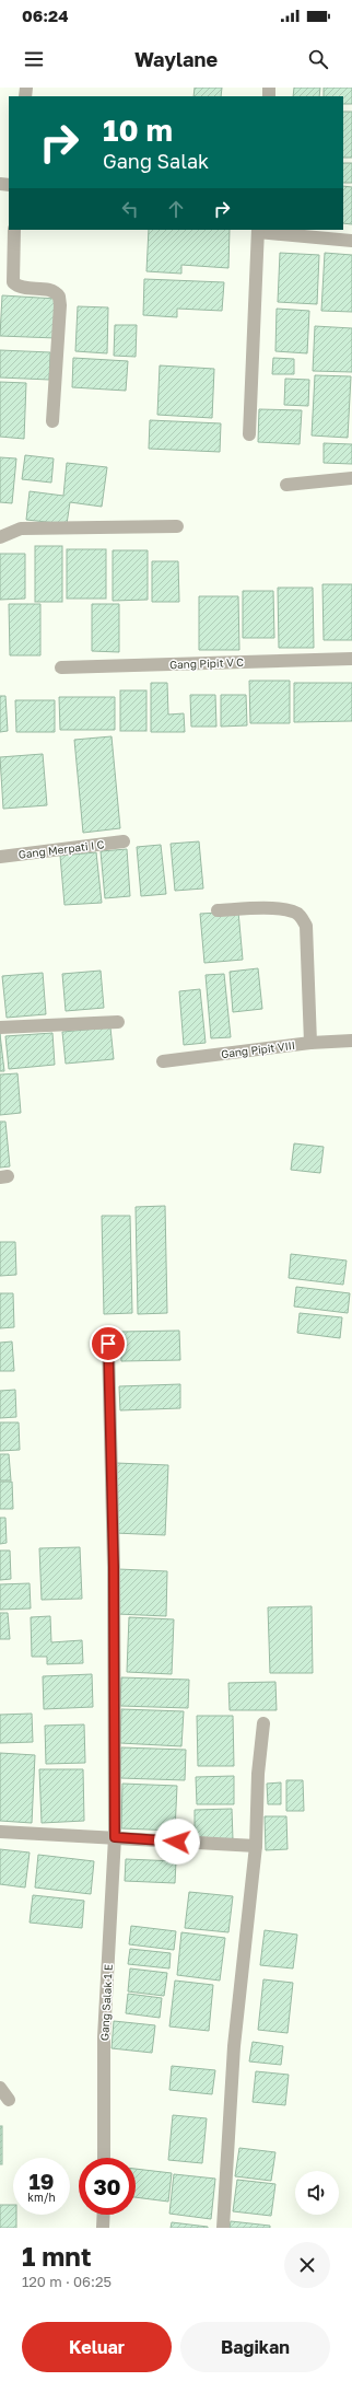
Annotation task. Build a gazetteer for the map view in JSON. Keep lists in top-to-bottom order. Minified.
{"streets":{"street":["Gang Pipit V C","Gang Merpati I C","Gang Pipit VIII","Gang Salak 1 E"]},"page":{"status":"06:24","header":"Waylane","turn":["10 m","Gang Salak"],"speed":"19 km/h","limit":"30","heading":["1 mnt","120 m · 06:25"],"buttons":["Keluar","Bagikan"]}}
